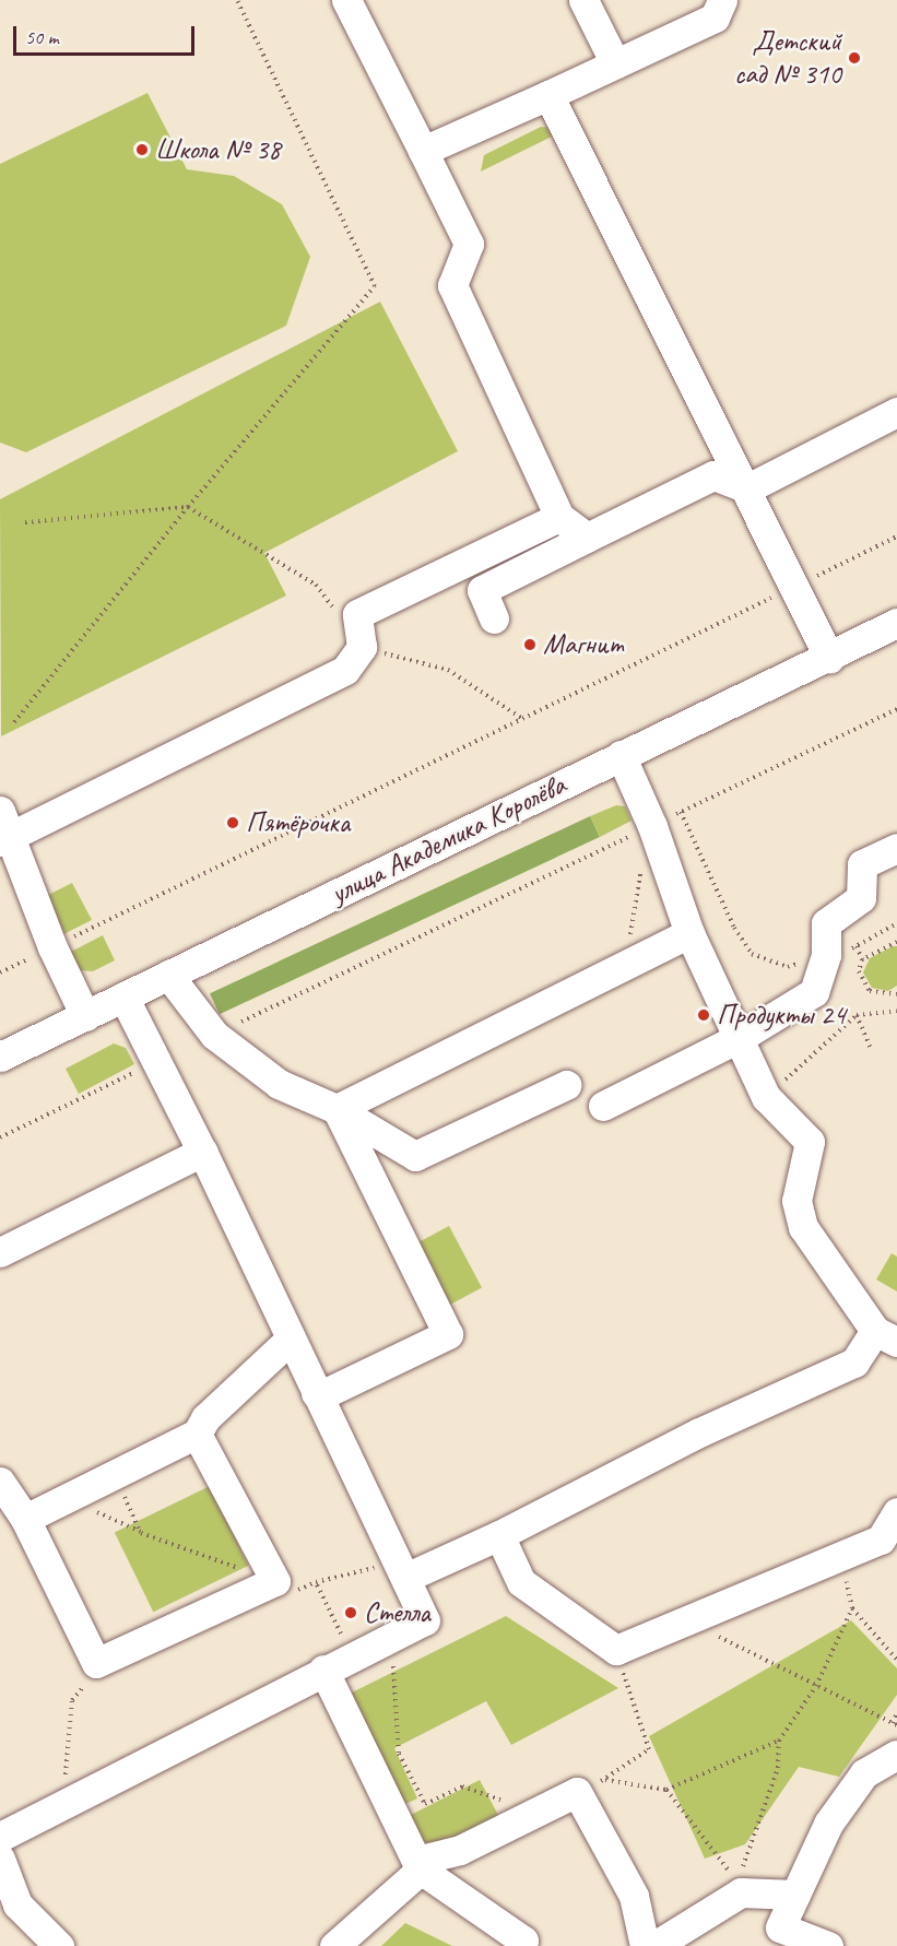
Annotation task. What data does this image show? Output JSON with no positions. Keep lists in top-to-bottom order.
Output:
{
  "streets": {
    "street": ["улица Академика Королёва"]
  },
  "places": [
    "Детский сад № 310",
    "Школа № 38",
    "Магнит",
    "Пятёрочка",
    "Продукты 24",
    "Стелла"
  ],
  "scale_bar": "50 m"
}
